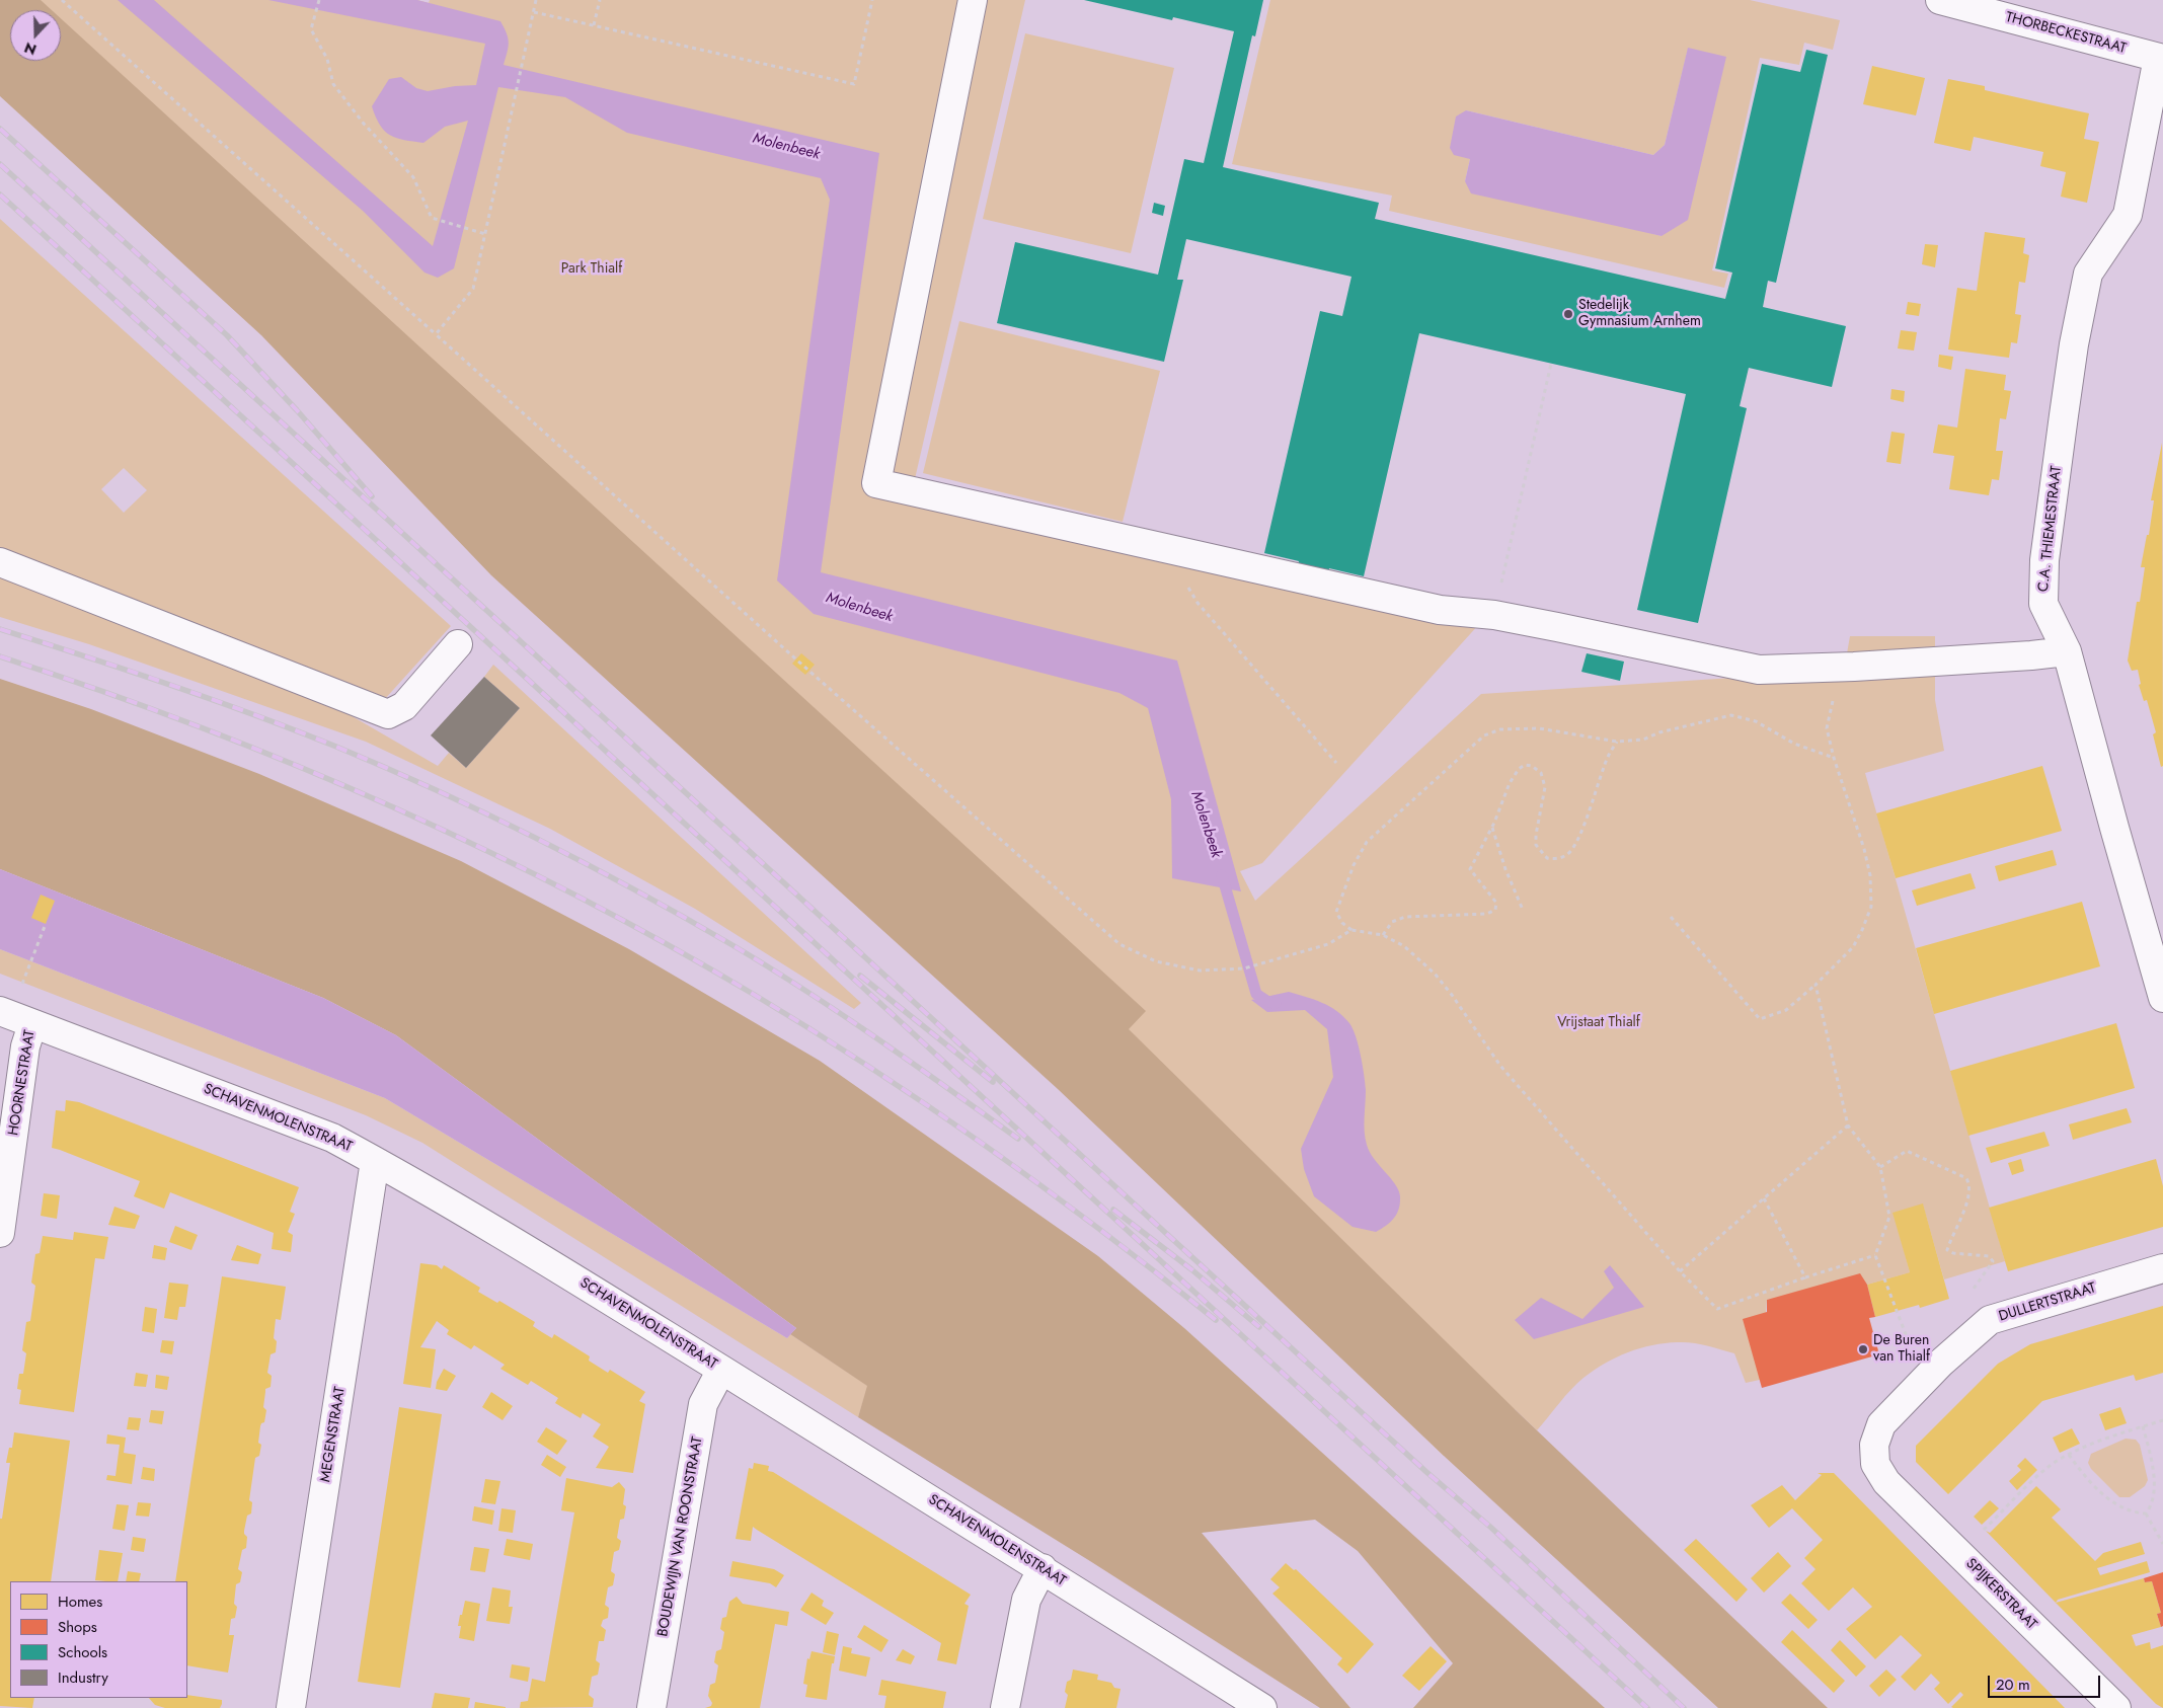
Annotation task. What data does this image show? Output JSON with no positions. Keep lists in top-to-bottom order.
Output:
{
  "streets": {
    "street": [
      "THORBECKESTRAAT",
      "C.A. THIEMESTRAAT",
      "HOORNESTRAAT",
      "SCHAVENMOLENSTRAAT",
      "DULLERTSTRAAT",
      "MEGENSTRAAT",
      "BOUDEWIJN VAN ROONSTRAAT",
      "SPIJKERSTRAAT"
    ]
  },
  "crossings": [
    ["THORBECKESTRAAT", "C.A. THIEMESTRAAT"],
    ["HOORNESTRAAT", "SCHAVENMOLENSTRAAT"],
    ["SCHAVENMOLENSTRAAT", "MEGENSTRAAT"],
    ["SCHAVENMOLENSTRAAT", "BOUDEWIJN VAN ROONSTRAAT"],
    ["DULLERTSTRAAT", "SPIJKERSTRAAT"]
  ],
  "water": ["Molenbeek"],
  "parks": ["Park Thialf", "Vrijstaat Thialf"],
  "places": ["Stedelijk Gymnasium Arnhem", "De Buren van Thialf"],
  "legend": [
    "Homes",
    "Shops",
    "Schools",
    "Industry"
  ],
  "scale_bar": "20 m",
  "north": "bottom"
}
